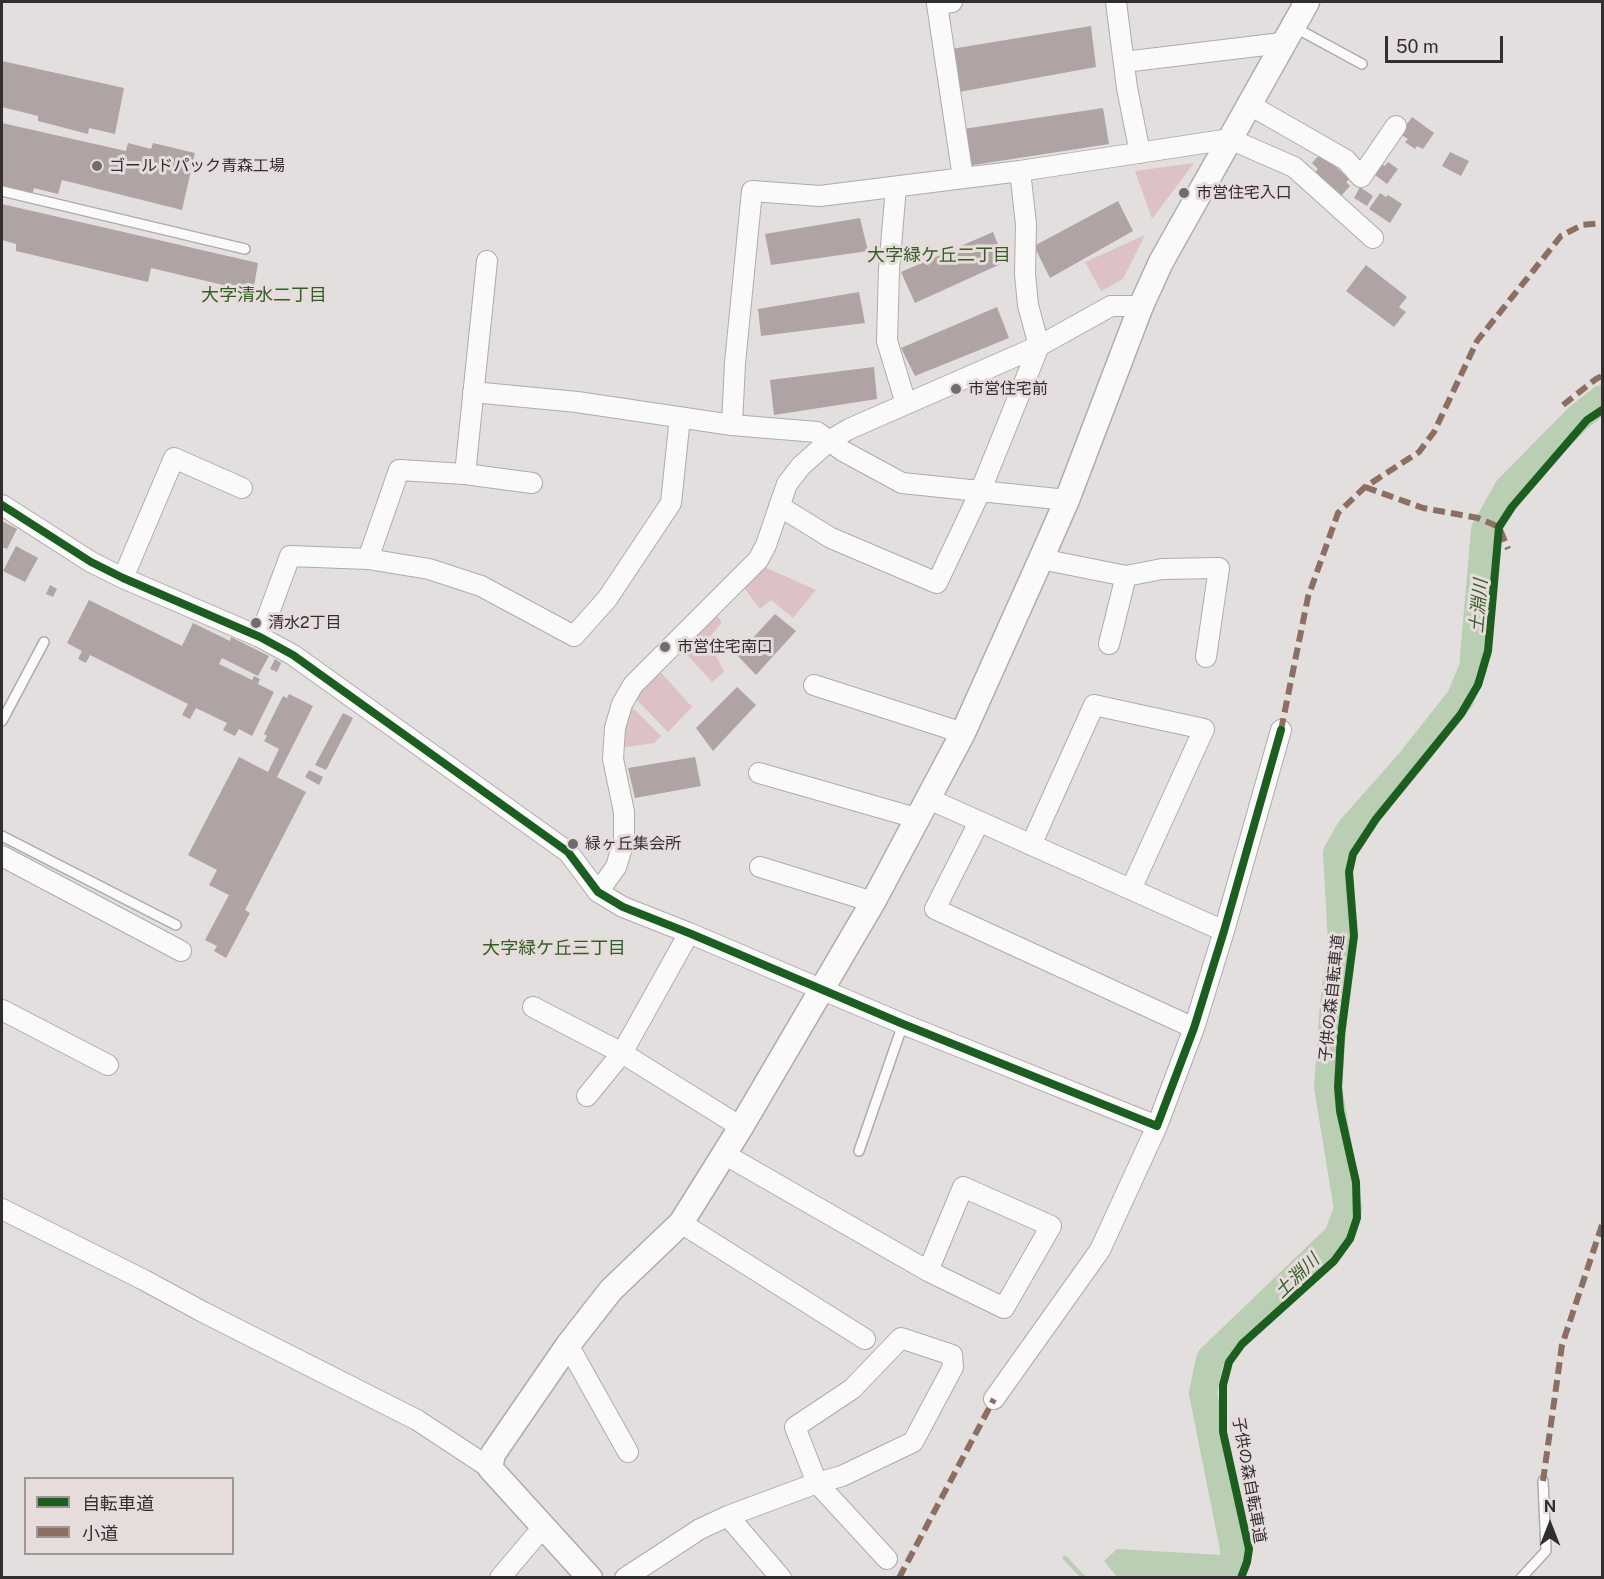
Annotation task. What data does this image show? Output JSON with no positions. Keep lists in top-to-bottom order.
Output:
{
  "streets": {
    "cycle path": ["子供の森自転車道"]
  },
  "districts": ["大字緑ケ丘二丁目", "大字清水二丁目", "大字緑ケ丘三丁目"],
  "water": ["土淵川"],
  "places": [
    "ゴールドパック青森工場",
    "市営住宅入口",
    "市営住宅前",
    "清水2丁目",
    "市営住宅南口",
    "緑ヶ丘集会所"
  ],
  "legend": ["自転車道", "小道"],
  "scale_bar": "50 m",
  "north": "top"
}
